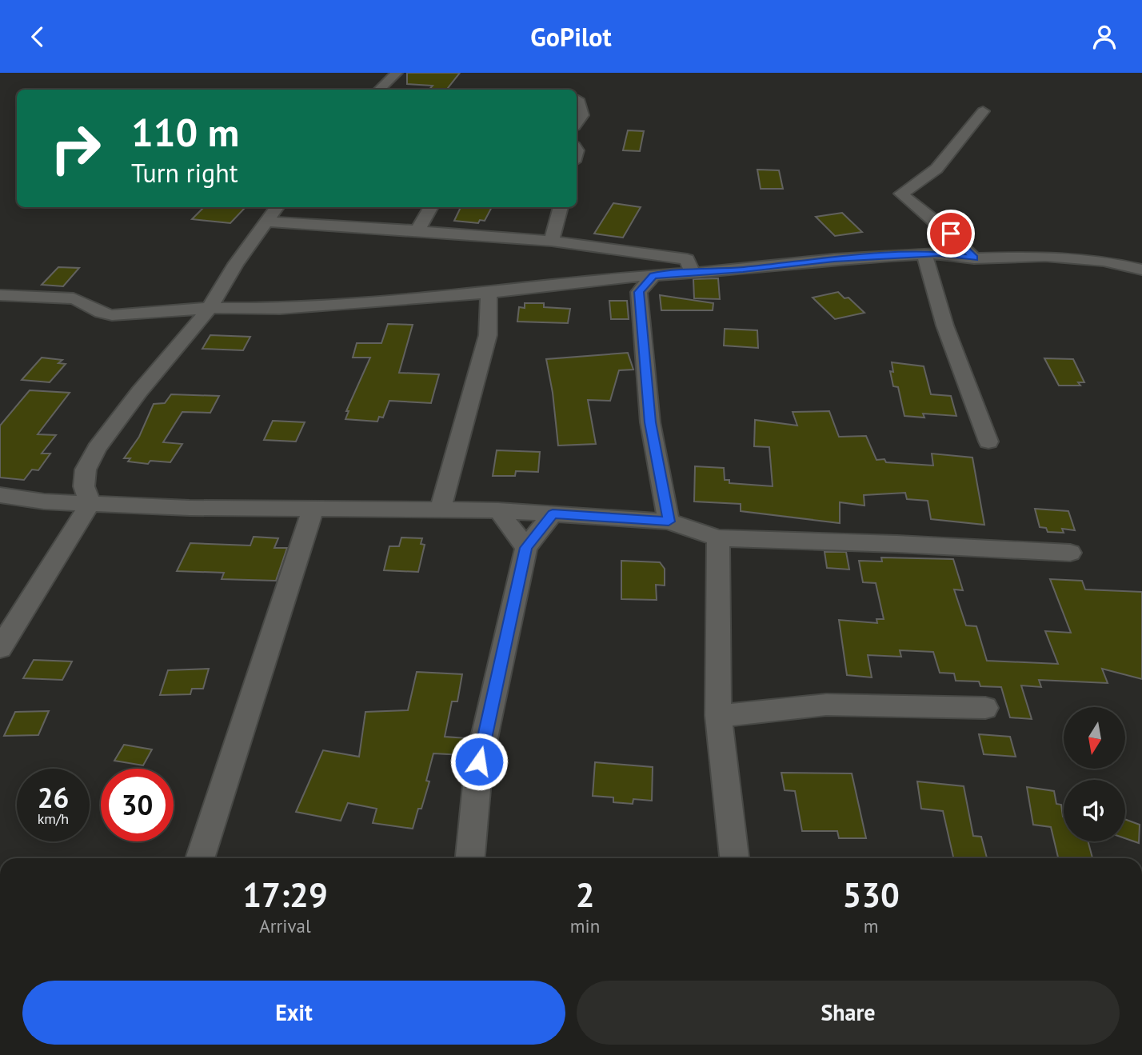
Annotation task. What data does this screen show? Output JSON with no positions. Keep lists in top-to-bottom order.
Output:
{
  "north": "bottom",
  "page": {
    "header": "GoPilot",
    "turn": ["110 m", "Turn right"],
    "speed": "26 km/h",
    "limit": "30",
    "eta": [
      "17:29",
      "Arrival",
      "2",
      "min",
      "530",
      "m"
    ],
    "buttons": ["Exit", "Share"]
  }
}
